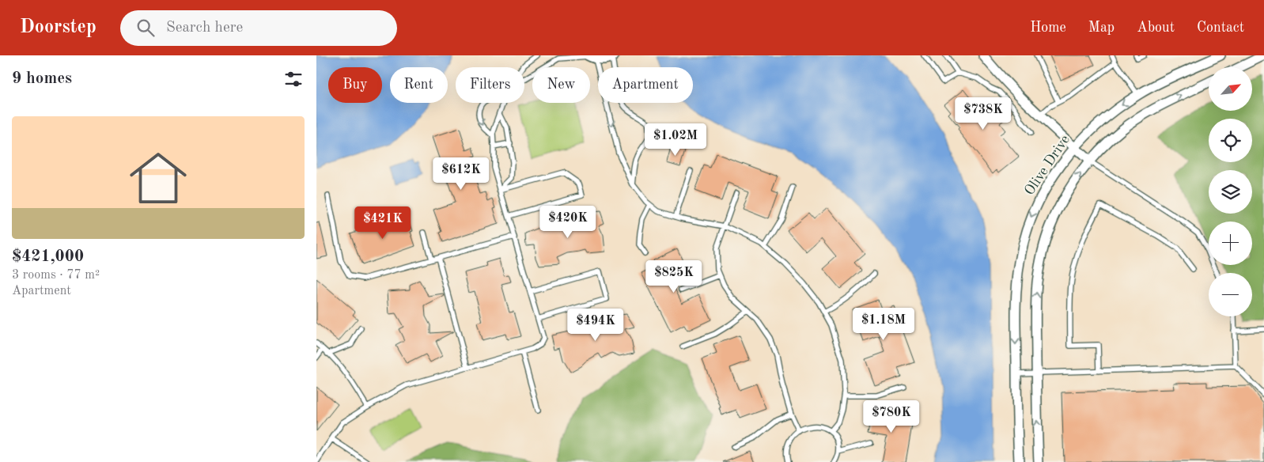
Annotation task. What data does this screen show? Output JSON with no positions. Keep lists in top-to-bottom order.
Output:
{
  "streets": {
    "street": ["Olive Drive"]
  },
  "north": "top right",
  "page": {
    "header": "Doorstep",
    "search": "Search here",
    "nav": [
      "Home",
      "Map",
      "About",
      "Contact"
    ],
    "heading": "9 homes",
    "map_buttons": ["+", "−"],
    "chip": [
      "Buy",
      "Rent",
      "Filters",
      "New",
      "Apartment"
    ],
    "price": [
      "$738K",
      "$1.02M",
      "$612K",
      "$420K",
      "$421K",
      "$825K",
      "$1.18M",
      "$494K",
      "$780K"
    ],
    "list": [
      {
        "name": "$421,000",
        "note": "3 rooms · 77 m² · Apartment"
      }
    ]
  }
}
